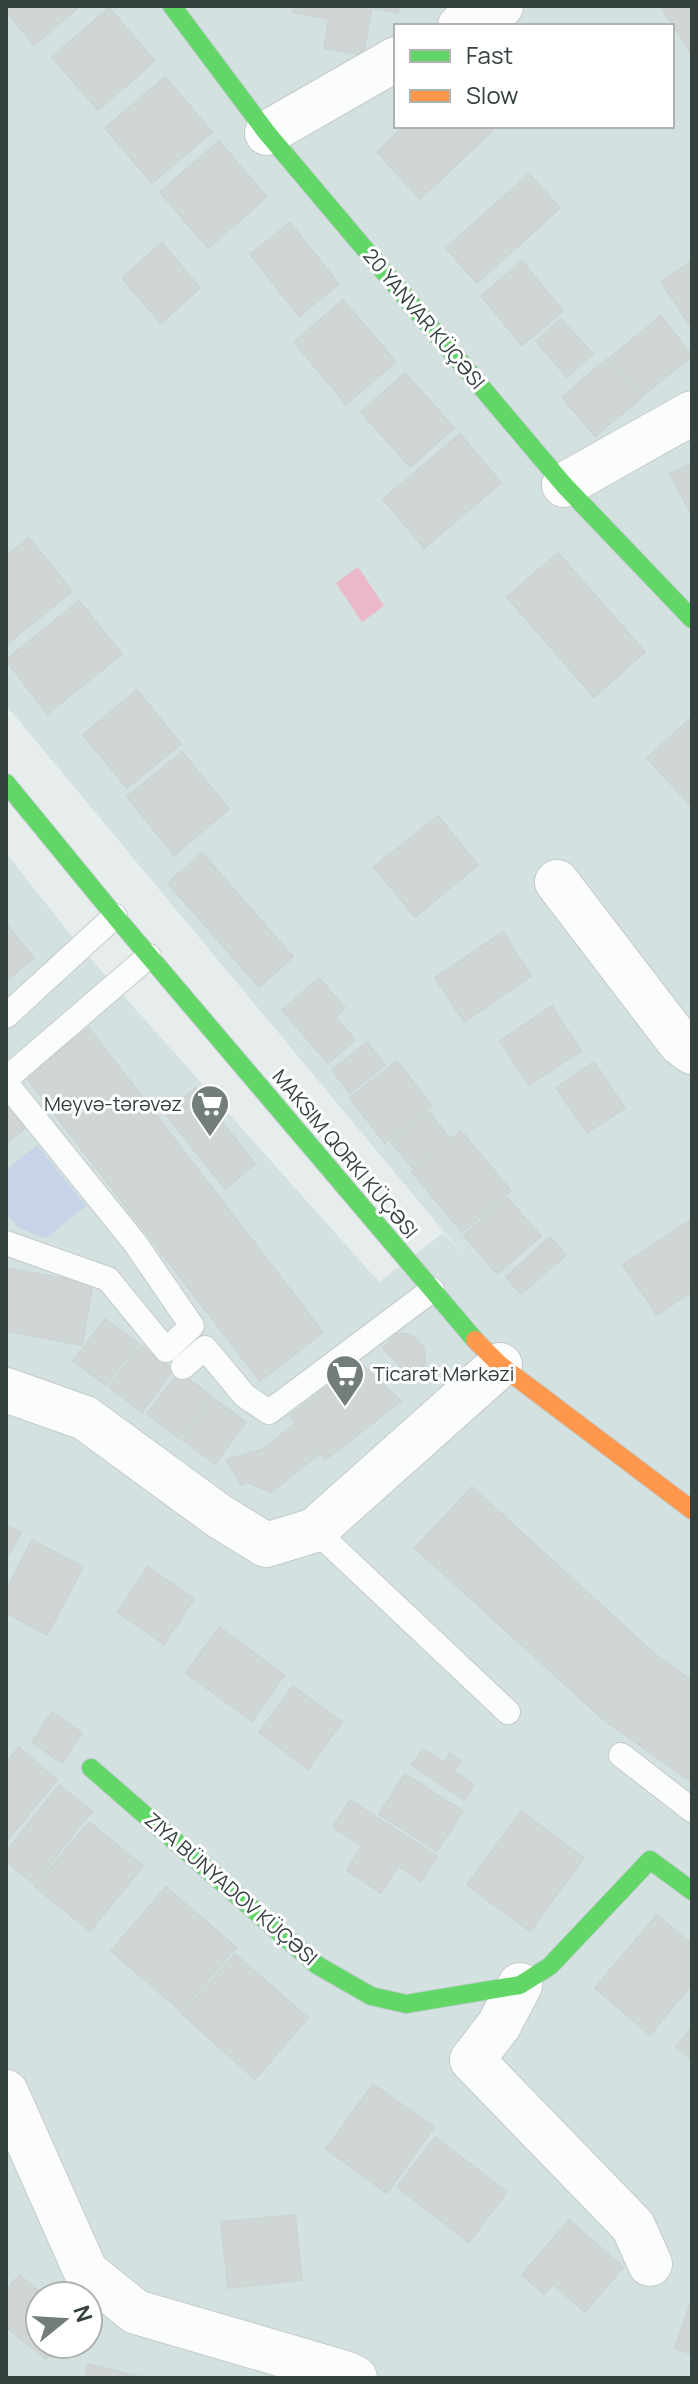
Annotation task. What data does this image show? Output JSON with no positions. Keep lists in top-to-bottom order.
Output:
{
  "streets": {
    "street": ["20 YANVAR KÜÇƏSI", "MAKSIM QORKI KÜÇƏSI", "ZIYA BÜNYADOV KÜÇƏSI"]
  },
  "places": {
    "supermarket": ["Meyvə-tərəvəz", "Ticarət Mərkəzi"]
  },
  "legend": ["Fast", "Slow"],
  "north": "right"
}
